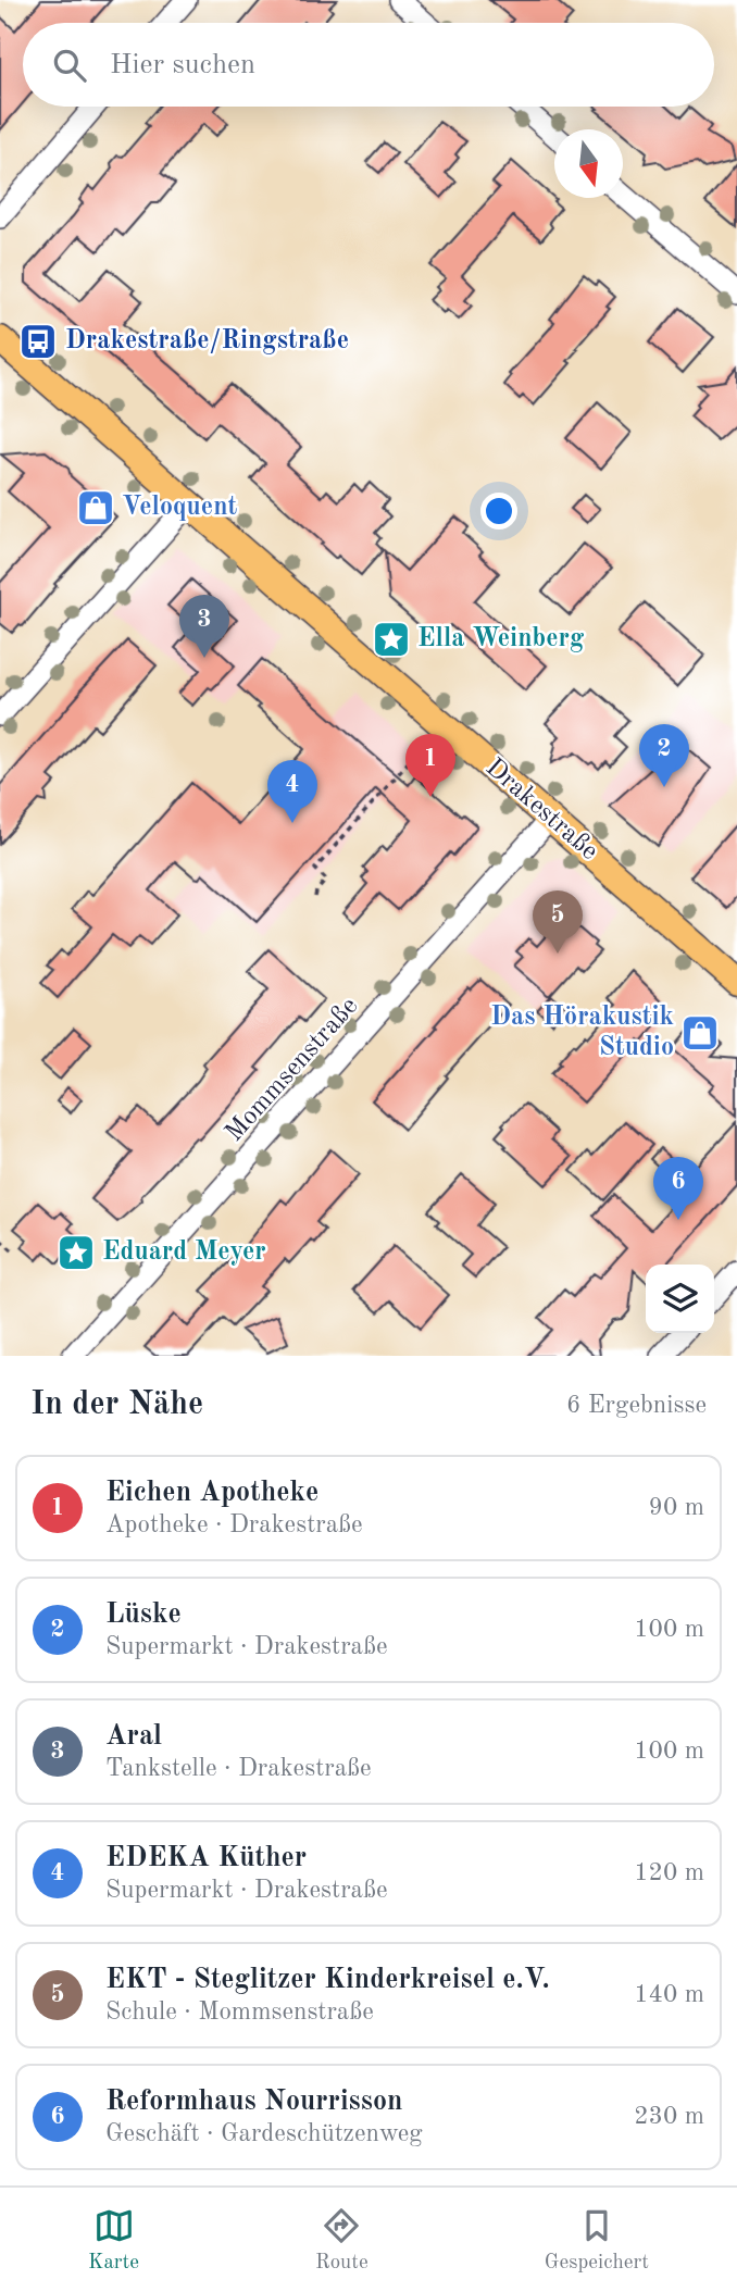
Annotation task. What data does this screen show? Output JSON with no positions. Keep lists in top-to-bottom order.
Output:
{
  "streets": {
    "main road": ["Drakestraße"],
    "street": ["Mommsenstraße"]
  },
  "crossings": [
    ["Drakestraße", "Mommsenstraße"]
  ],
  "places": {
    "bus stop": ["Drakestraße/Ringstraße"],
    "shop": ["Veloquent", "Das Hörakustik Studio"],
    "place": ["Ella Weinberg", "Eduard Meyer"]
  },
  "north": "bottom",
  "page": {
    "search": "Hier suchen",
    "pins": [
      "3",
      "2",
      "1",
      "4",
      "5",
      "6"
    ],
    "heading": ["In der Nähe", "6 Ergebnisse"],
    "list": [
      {
        "mark": "1",
        "name": "Eichen Apotheke",
        "note": "Apotheke · Drakestraße",
        "value": "90 m"
      },
      {
        "mark": "2",
        "name": "Lüske",
        "note": "Supermarkt · Drakestraße",
        "value": "100 m"
      },
      {
        "mark": "3",
        "name": "Aral",
        "note": "Tankstelle · Drakestraße",
        "value": "100 m"
      },
      {
        "mark": "4",
        "name": "EDEKA Küther",
        "note": "Supermarkt · Drakestraße",
        "value": "120 m"
      },
      {
        "mark": "5",
        "name": "EKT - Steglitzer Kinderkreisel e.V.",
        "note": "Schule · Mommsenstraße",
        "value": "140 m"
      },
      {
        "mark": "6",
        "name": "Reformhaus Nourrisson",
        "note": "Geschäft · Gardeschützenweg",
        "value": "230 m"
      }
    ],
    "nav": ["Karte", "Route", "Gespeichert"]
  }
}
